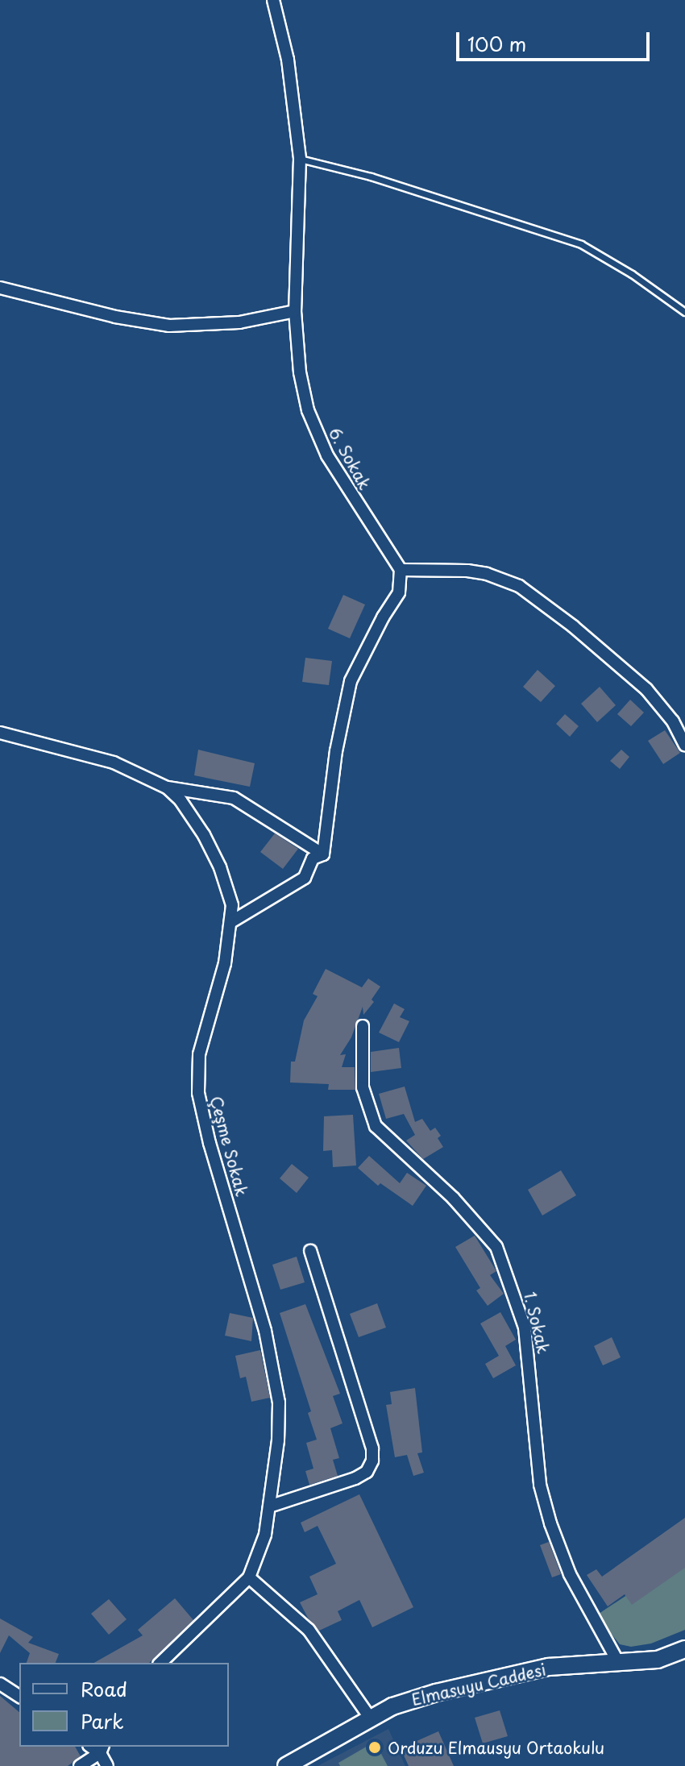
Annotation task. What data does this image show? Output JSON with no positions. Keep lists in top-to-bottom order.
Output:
{
  "streets": {
    "street": [
      "6. Sokak",
      "Çeşme Sokak",
      "1. Sokak",
      "Elmasuyu Caddesi"
    ]
  },
  "crossings": [
    ["1. Sokak", "Elmasuyu Caddesi"]
  ],
  "places": ["Orduzu Elmausyu Ortaokulu"],
  "legend": ["Road", "Park"],
  "scale_bar": "100 m"
}
